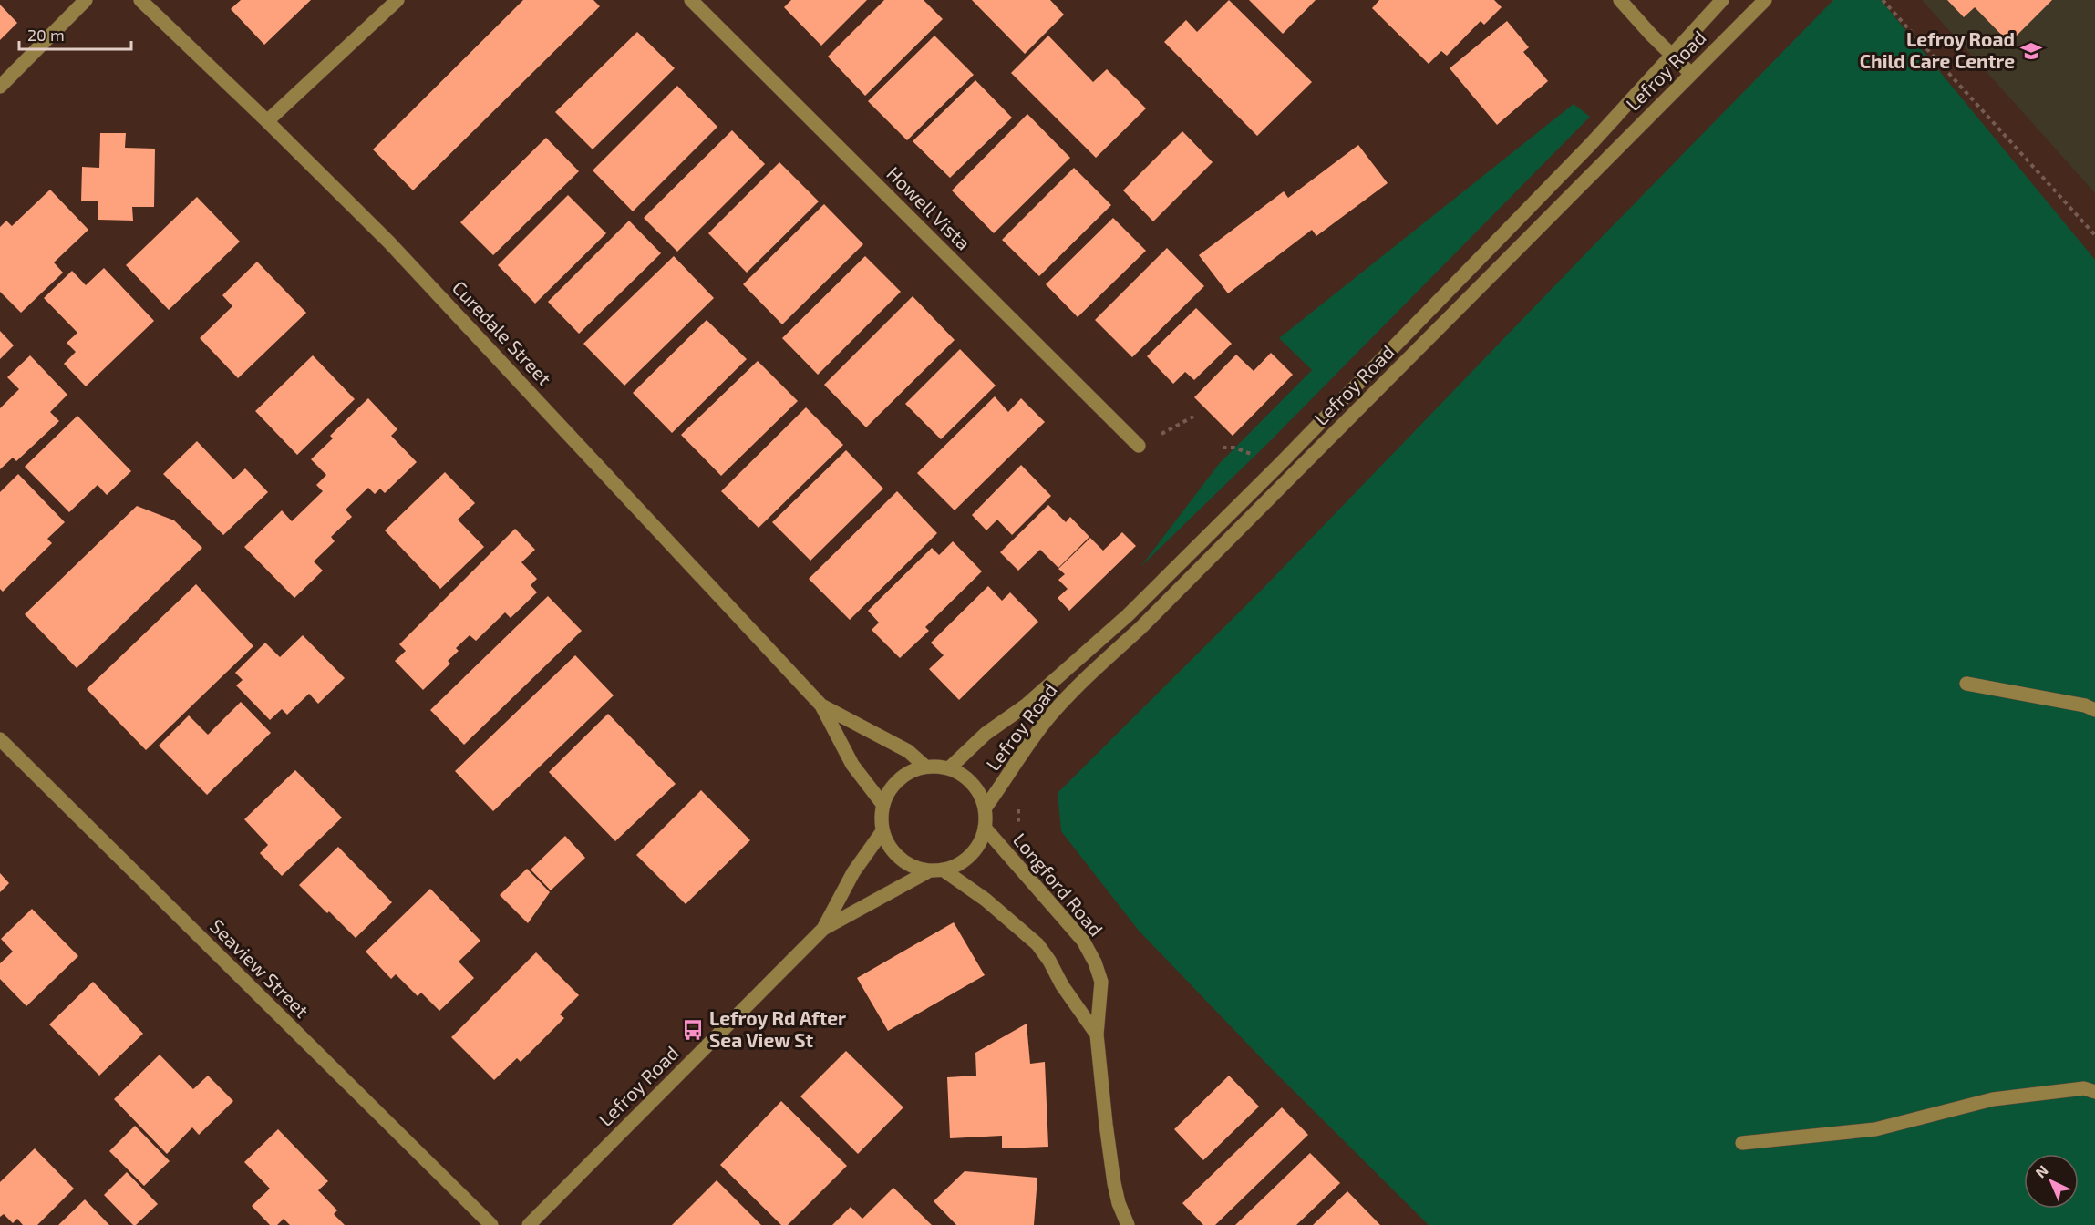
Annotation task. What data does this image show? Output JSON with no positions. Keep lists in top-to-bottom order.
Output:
{
  "streets": {
    "street": [
      "Lefroy Road",
      "Howell Vista",
      "Curedale Street",
      "Longford Road",
      "Seaview Street"
    ]
  },
  "crossings": [
    ["Lefroy Road", "Curedale Street"],
    ["Lefroy Road", "Longford Road"],
    ["Curedale Street", "Longford Road"]
  ],
  "places": {
    "school or university": ["Lefroy Road Child Care Centre"],
    "bus stop": ["Lefroy Rd After Sea View St"]
  },
  "scale_bar": "20 m",
  "north": "top left"
}
